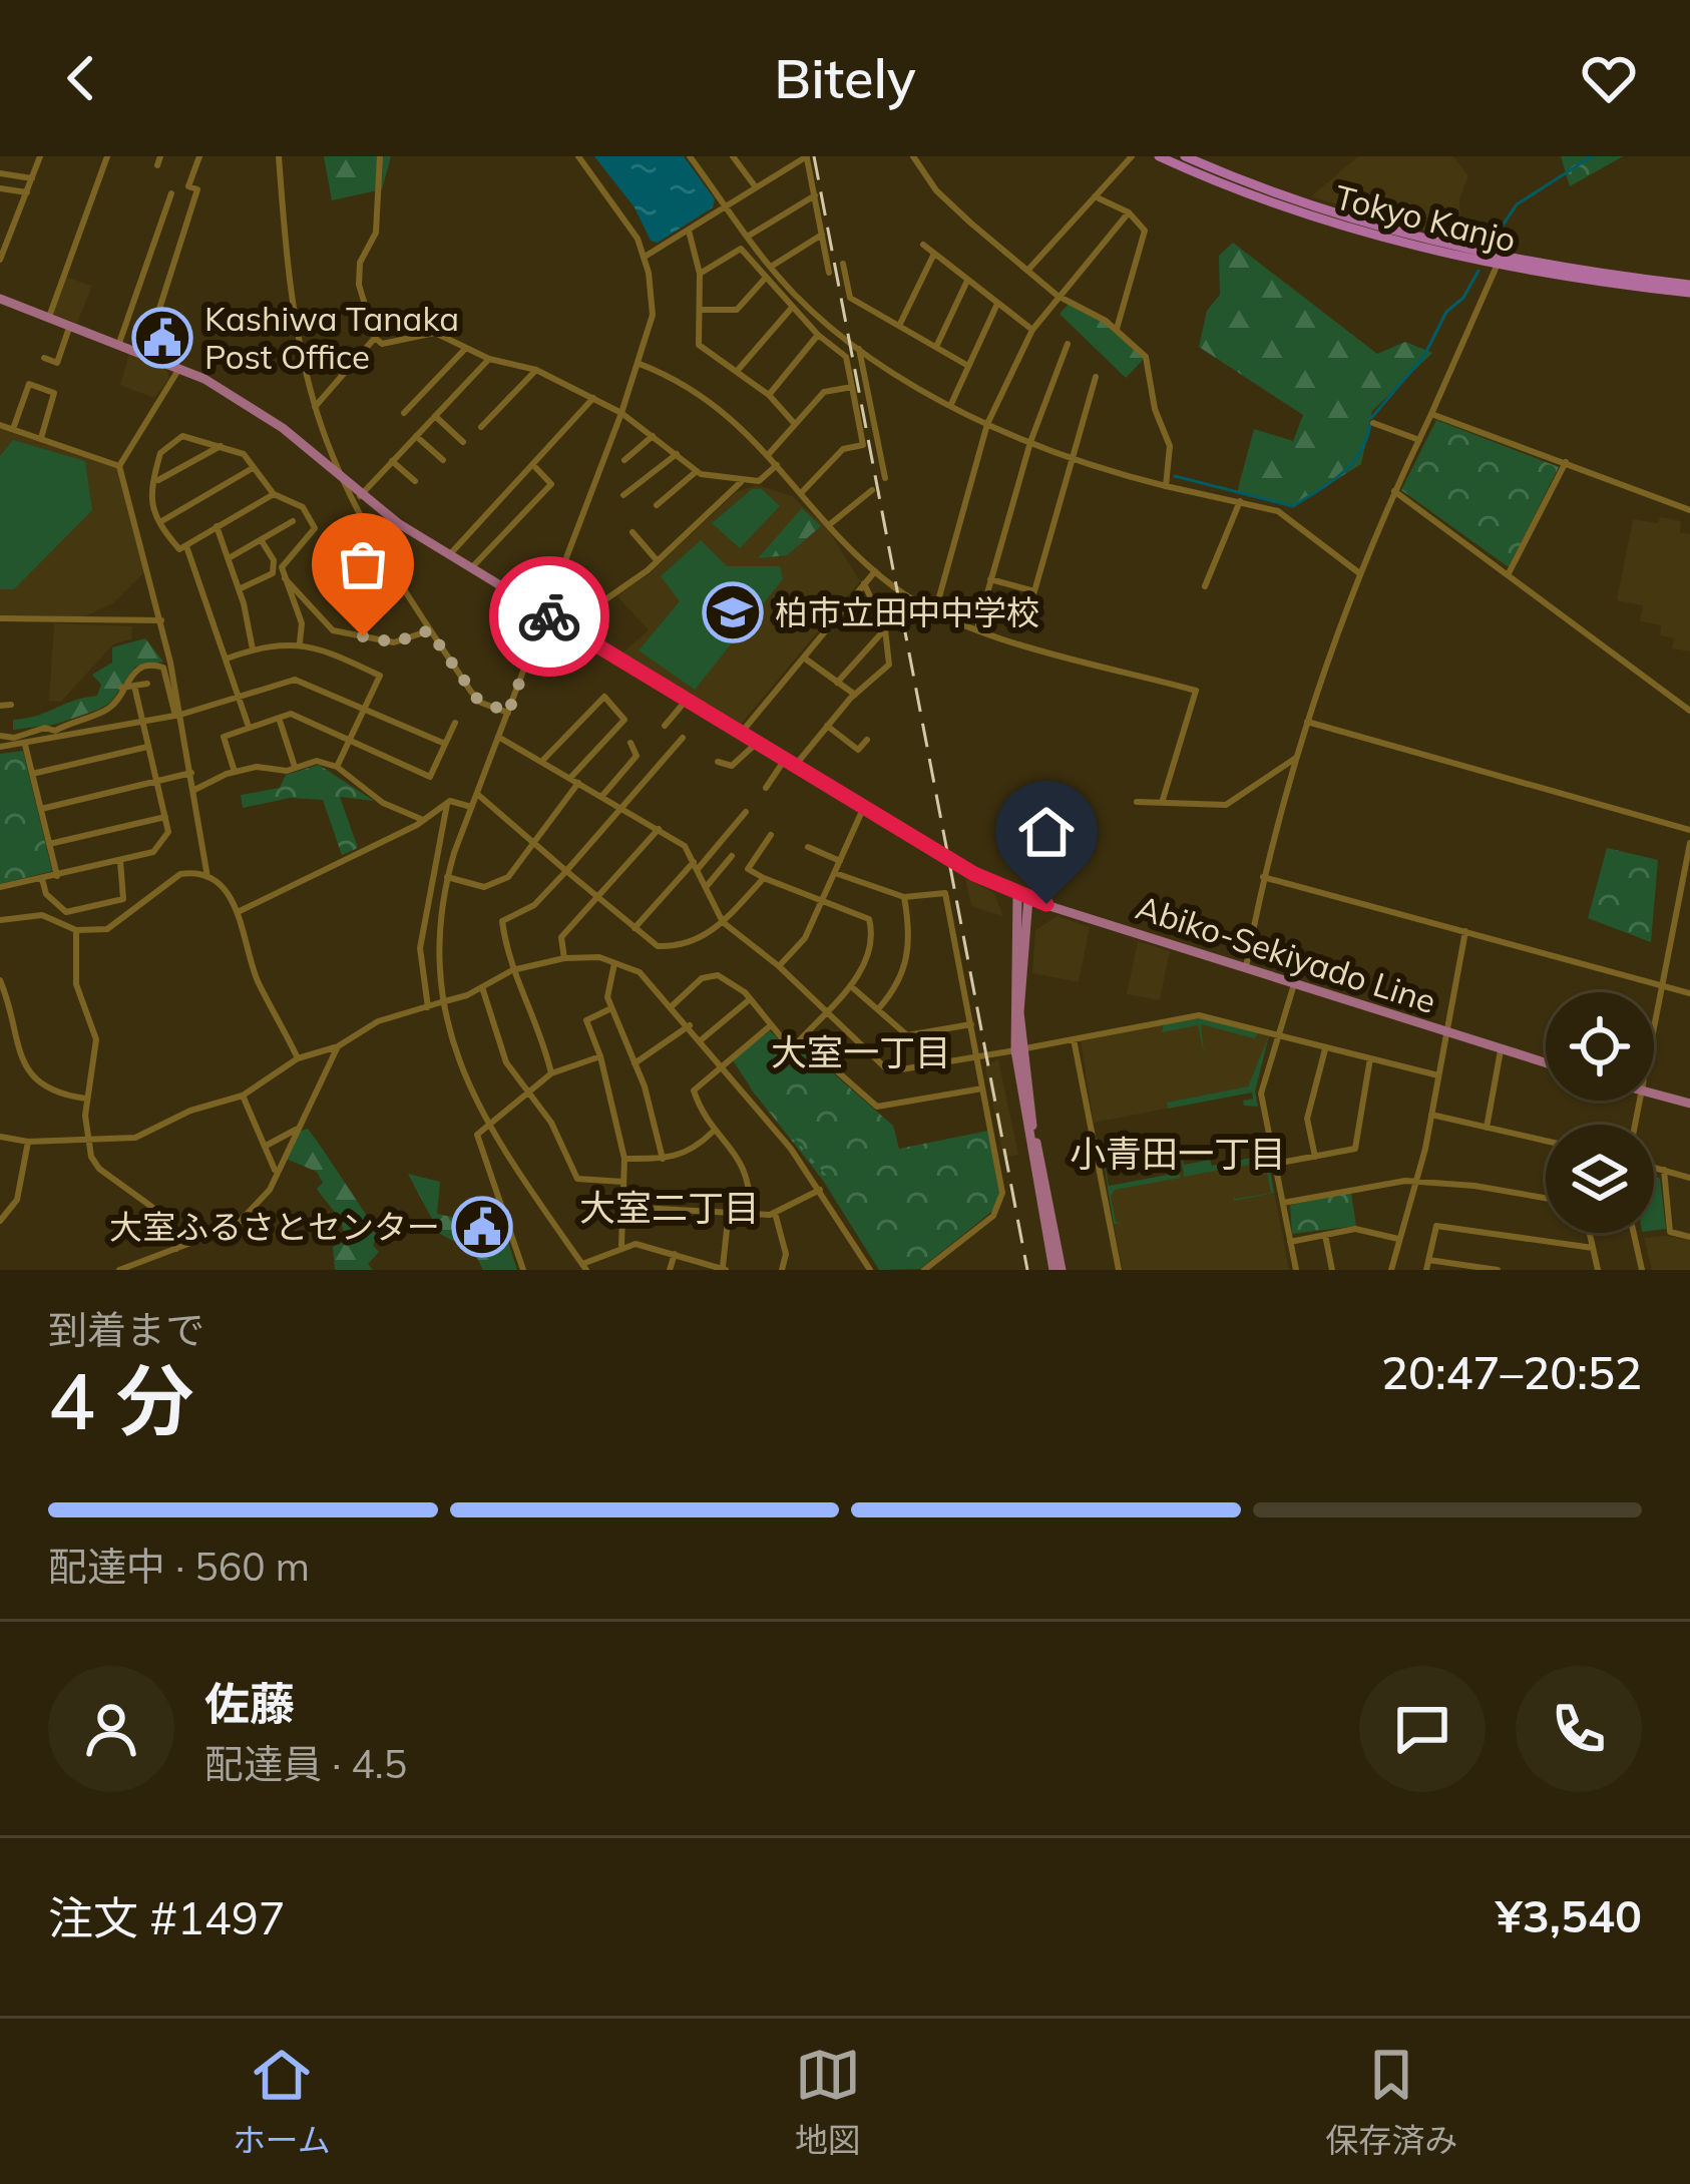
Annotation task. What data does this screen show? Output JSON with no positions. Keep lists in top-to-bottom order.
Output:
{
  "streets": {
    "highway": ["Tokyo Kanjo"],
    "main road": ["Abiko-Sekiyado Line"]
  },
  "districts": ["大室一丁目", "小青田一丁目", "大室二丁目"],
  "places": {
    "public building": ["Kashiwa Tanaka Post Office", "大室ふるさとセンター"],
    "school or university": ["柏市立田中中学校"]
  },
  "page": {
    "header": "Bitely",
    "heading": ["4 分", "到着まで", "20:47–20:52"],
    "panel": [
      "佐藤",
      "配達員 · 4.5",
      "注文 #1497",
      "¥3,540"
    ],
    "bar": "配達中 · 560 m",
    "tabs": ["ホーム", "地図", "保存済み"]
  }
}
